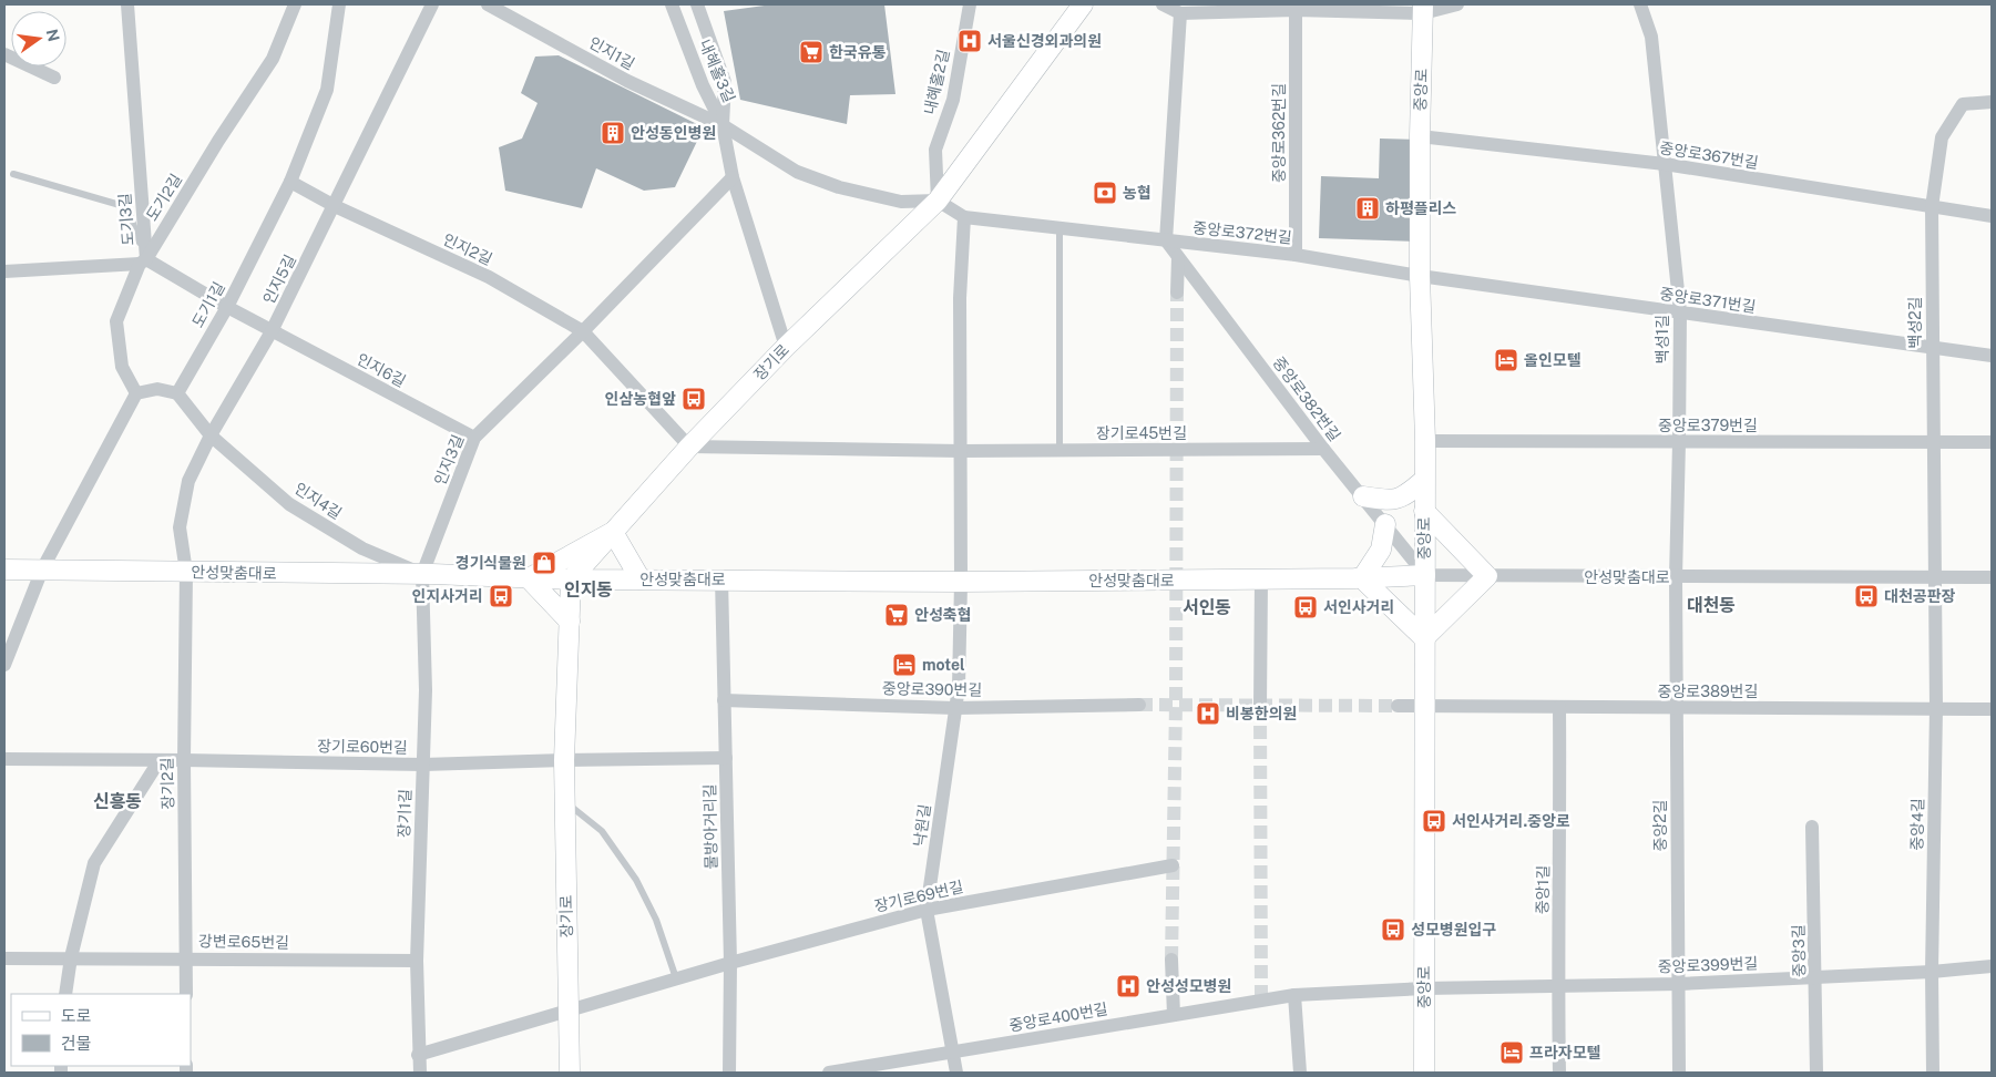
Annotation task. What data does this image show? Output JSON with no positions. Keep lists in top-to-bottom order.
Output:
{
  "streets": {
    "main road": ["중앙로", "장기로", "안성맞춤대로"],
    "street": [
      "인지1길",
      "내혜홀3길",
      "내혜홀2길",
      "중앙로362번길",
      "중앙로367번길",
      "도기2길",
      "도기3길",
      "중앙로372번길",
      "인지2길",
      "인지5길",
      "중앙로371번길",
      "도기1길",
      "백성2길",
      "백성1길",
      "인지6길",
      "중앙로382번길",
      "중앙로379번길",
      "장기로45번길",
      "인지3길",
      "인지4길",
      "중앙로390번길",
      "중앙로389번길",
      "장기로60번길",
      "장기2길",
      "장기1길",
      "중앙4길",
      "낙원길",
      "중앙2길",
      "물방아거리길",
      "중앙1길",
      "장기로69번길",
      "강변로65번길",
      "중앙3길",
      "중앙로399번길",
      "중앙로400번길"
    ]
  },
  "crossings": [
    ["인지1길", "내혜홀3길"],
    ["인지1길", "내혜홀2길"],
    ["인지1길", "중앙로372번길"],
    ["인지1길", "장기로"],
    ["내혜홀2길", "중앙로372번길"],
    ["내혜홀2길", "장기로"],
    ["중앙로", "중앙로367번길"],
    ["중앙로", "중앙로372번길"],
    ["중앙로", "중앙로371번길"],
    ["중앙로", "중앙로382번길"],
    ["중앙로", "중앙로379번길"],
    ["중앙로", "안성맞춤대로"],
    ["중앙로", "중앙로389번길"],
    ["중앙로", "중앙로399번길"],
    ["중앙로", "중앙로400번길"],
    ["중앙로362번길", "중앙로372번길"],
    ["중앙로367번길", "백성2길"],
    ["중앙로367번길", "백성1길"],
    ["도기2길", "도기3길"],
    ["도기2길", "인지6길"],
    ["도기3길", "인지6길"],
    ["중앙로372번길", "중앙로371번길"],
    ["중앙로372번길", "장기로"],
    ["중앙로372번길", "중앙로382번길"],
    ["인지2길", "인지5길"],
    ["인지2길", "도기1길"],
    ["인지2길", "장기로"],
    ["인지2길", "장기로45번길"],
    ["인지2길", "인지3길"],
    ["인지5길", "인지6길"],
    ["인지5길", "인지4길"],
    ["인지5길", "안성맞춤대로"],
    ["인지5길", "장기2길"],
    ["중앙로371번길", "백성2길"],
    ["중앙로371번길", "백성1길"],
    ["도기1길", "인지6길"],
    ["도기1길", "인지4길"],
    ["백성2길", "중앙로379번길"],
    ["백성2길", "안성맞춤대로"],
    ["백성2길", "중앙4길"],
    ["백성1길", "중앙로379번길"],
    ["백성1길", "안성맞춤대로"],
    ["백성1길", "중앙2길"],
    ["장기로", "장기로45번길"],
    ["장기로", "안성맞춤대로"],
    ["장기로", "장기로60번길"],
    ["장기로", "장기로69번길"],
    ["인지6길", "인지3길"],
    ["중앙로382번길", "장기로45번길"],
    ["중앙로382번길", "안성맞춤대로"],
    ["인지3길", "인지4길"],
    ["인지3길", "안성맞춤대로"],
    ["인지3길", "장기1길"],
    ["인지4길", "안성맞춤대로"],
    ["인지4길", "장기1길"],
    ["안성맞춤대로", "장기2길"],
    ["안성맞춤대로", "장기1길"],
    ["안성맞춤대로", "중앙4길"],
    ["안성맞춤대로", "낙원길"],
    ["안성맞춤대로", "중앙2길"],
    ["안성맞춤대로", "물방아거리길"],
    ["중앙로390번길", "낙원길"],
    ["중앙로390번길", "물방아거리길"],
    ["중앙로389번길", "중앙4길"],
    ["중앙로389번길", "중앙2길"],
    ["중앙로389번길", "중앙1길"],
    ["장기로60번길", "장기2길"],
    ["장기로60번길", "장기1길"],
    ["장기2길", "강변로65번길"],
    ["장기1길", "강변로65번길"],
    ["중앙4길", "중앙로399번길"],
    ["낙원길", "장기로69번길"],
    ["낙원길", "중앙로400번길"],
    ["중앙2길", "중앙로399번길"],
    ["물방아거리길", "장기로69번길"],
    ["중앙1길", "중앙로399번길"],
    ["중앙3길", "중앙로399번길"],
    ["중앙로399번길", "중앙로400번길"]
  ],
  "districts": [
    "인지동",
    "대천동",
    "서인동",
    "신흥동"
  ],
  "places": {
    "hospital": ["서울신경외과의원", "비봉한의원", "안성성모병원"],
    "supermarket": ["한국유통", "안성축협"],
    "building": ["안성동인병원", "하평플리스"],
    "bank": ["농협"],
    "hotel": ["올인모텔", "motel", "프라자모텔"],
    "bus stop": [
      "인삼농협앞",
      "인지사거리",
      "대천공판장",
      "서인사거리",
      "서인사거리.중앙로",
      "성모병원입구"
    ],
    "shop": ["경기식물원"]
  },
  "legend": ["도로", "건물"],
  "north": "right"
}
